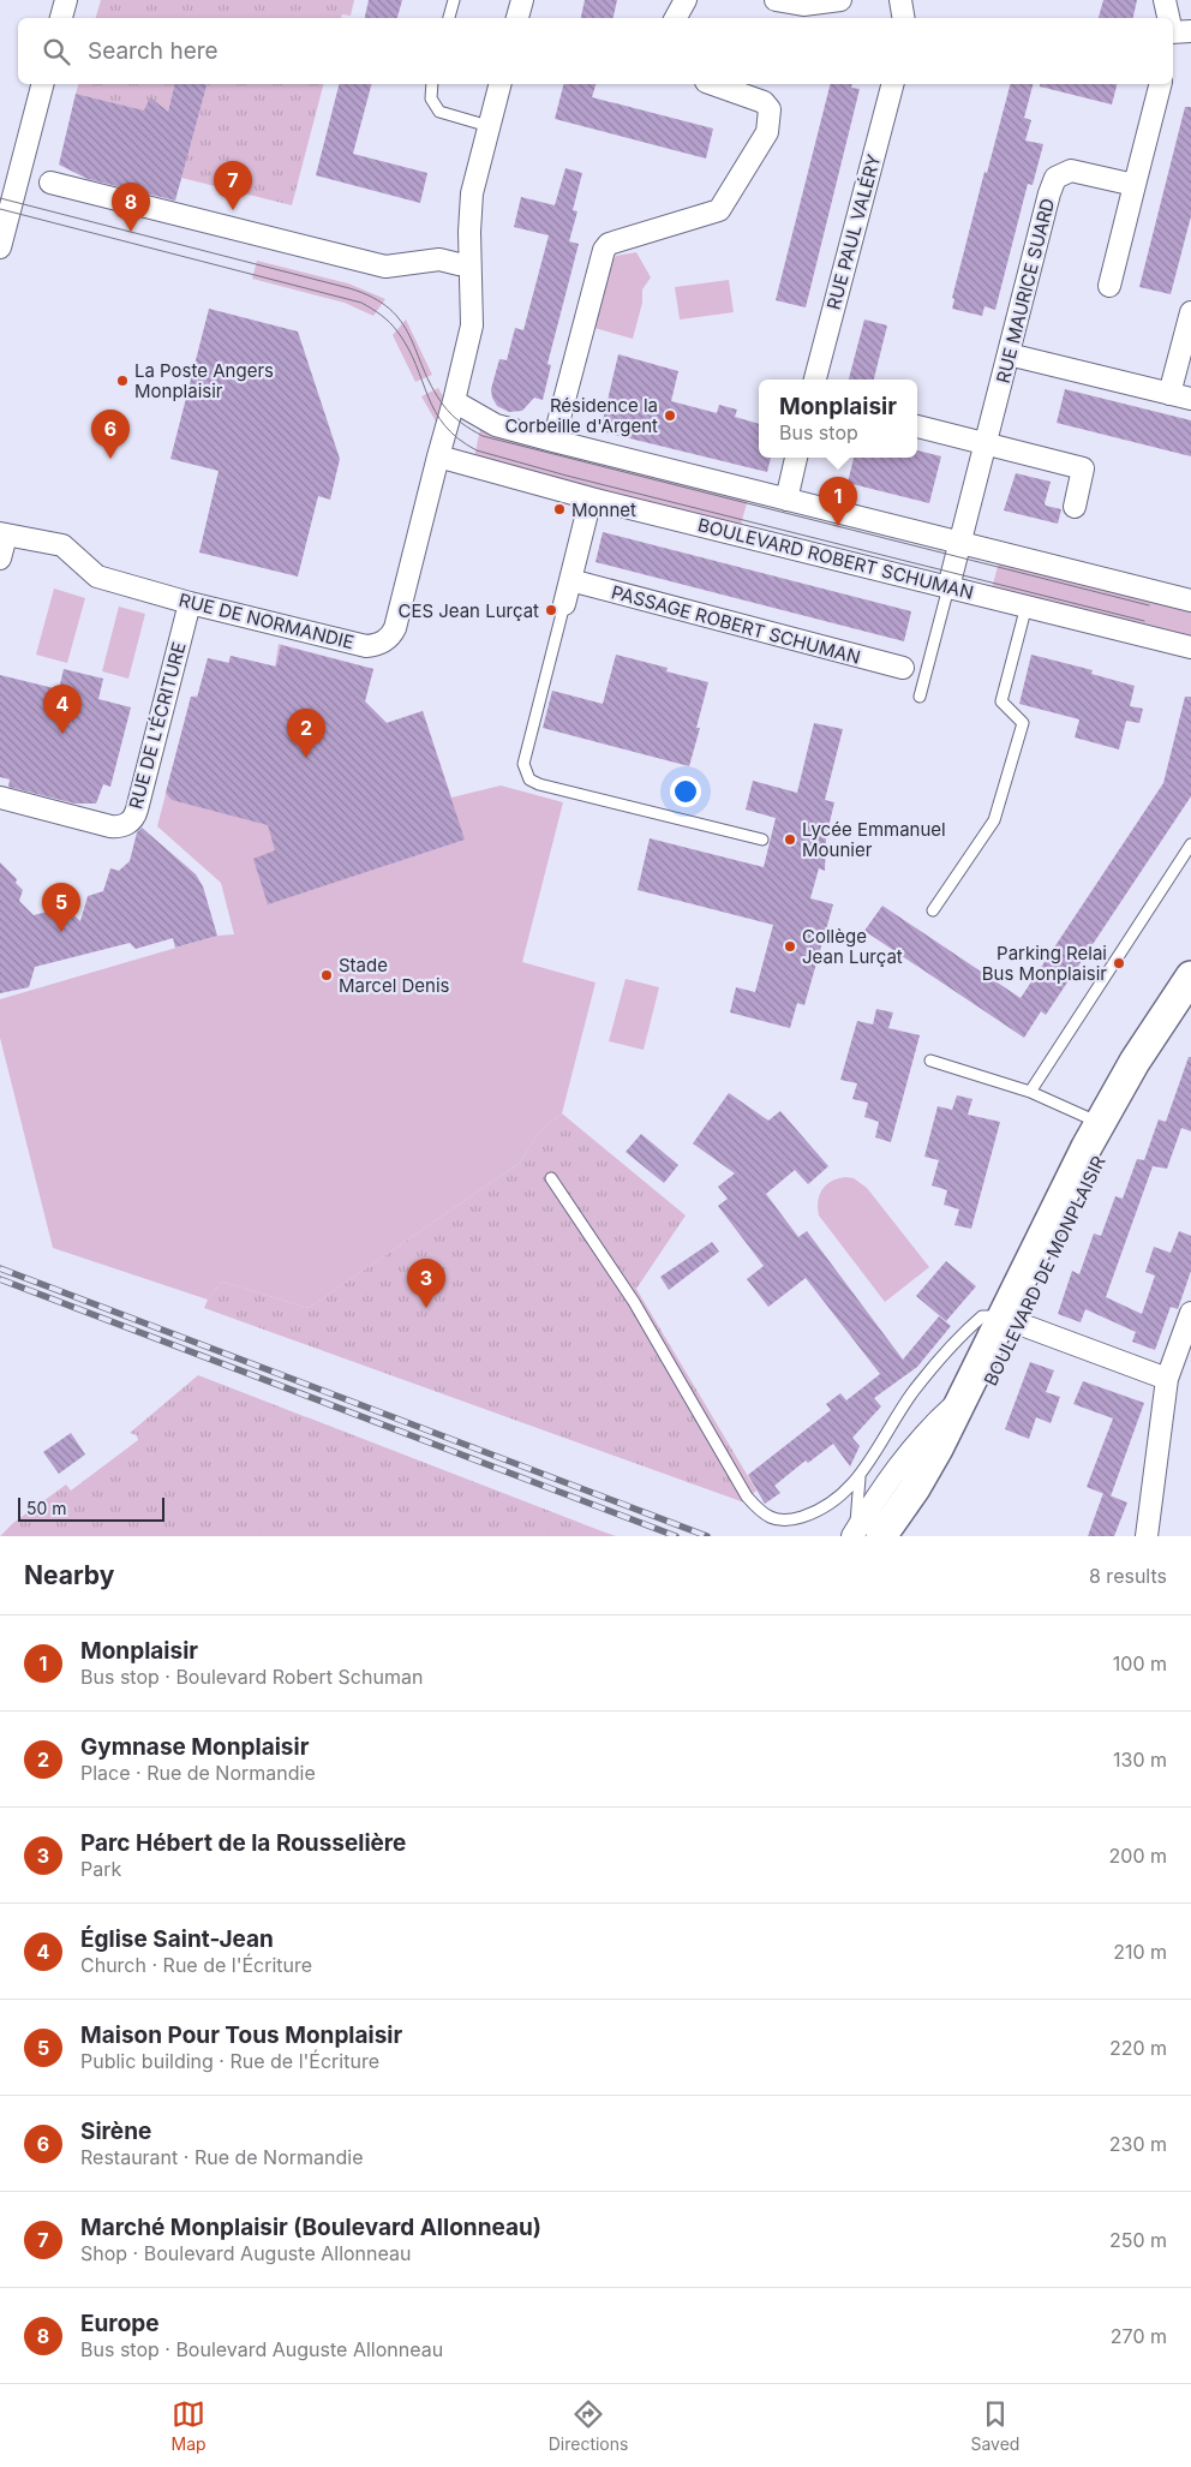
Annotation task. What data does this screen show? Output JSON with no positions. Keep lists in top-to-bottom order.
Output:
{
  "streets": {
    "main road": ["BOULEVARD DE MONPLAISIR"],
    "street": [
      "RUE PAUL VALÉRY",
      "RUE MAURICE SUARD",
      "BOULEVARD ROBERT SCHUMAN",
      "RUE DE NORMANDIE",
      "PASSAGE ROBERT SCHUMAN",
      "RUE DE L'ÉCRITURE"
    ]
  },
  "crossings": [
    ["RUE MAURICE SUARD", "BOULEVARD ROBERT SCHUMAN"],
    ["BOULEVARD ROBERT SCHUMAN", "RUE DE NORMANDIE"],
    ["RUE DE NORMANDIE", "RUE DE L'ÉCRITURE"]
  ],
  "places": [
    "La Poste Angers Monplaisir",
    "Résidence la Corbeille d'Argent",
    "Monnet",
    "CES Jean Lurçat",
    "Lycée Emmanuel Mounier",
    "Collège Jean Lurçat",
    "Parking Relai Bus Monplaisir",
    "Stade Marcel Denis"
  ],
  "scale_bar": "50 m",
  "page": {
    "search": "Search here",
    "pins": [
      "7",
      "8",
      "6",
      "1",
      "4",
      "2",
      "5",
      "3"
    ],
    "popup": ["Monplaisir", "Bus stop"],
    "scale": "50 m",
    "heading": ["Nearby", "8 results"],
    "list": [
      {
        "mark": "1",
        "name": "Monplaisir",
        "note": "Bus stop · Boulevard Robert Schuman",
        "value": "100 m"
      },
      {
        "mark": "2",
        "name": "Gymnase Monplaisir",
        "note": "Place · Rue de Normandie",
        "value": "130 m"
      },
      {
        "mark": "3",
        "name": "Parc Hébert de la Rousselière",
        "note": "Park",
        "value": "200 m"
      },
      {
        "mark": "4",
        "name": "Église Saint-Jean",
        "note": "Church · Rue de l'Écriture",
        "value": "210 m"
      },
      {
        "mark": "5",
        "name": "Maison Pour Tous Monplaisir",
        "note": "Public building · Rue de l'Écriture",
        "value": "220 m"
      },
      {
        "mark": "6",
        "name": "Sirène",
        "note": "Restaurant · Rue de Normandie",
        "value": "230 m"
      },
      {
        "mark": "7",
        "name": "Marché Monplaisir (Boulevard Allonneau)",
        "note": "Shop · Boulevard Auguste Allonneau",
        "value": "250 m"
      },
      {
        "mark": "8",
        "name": "Europe",
        "note": "Bus stop · Boulevard Auguste Allonneau",
        "value": "270 m"
      }
    ],
    "nav": ["Map", "Directions", "Saved"]
  }
}
